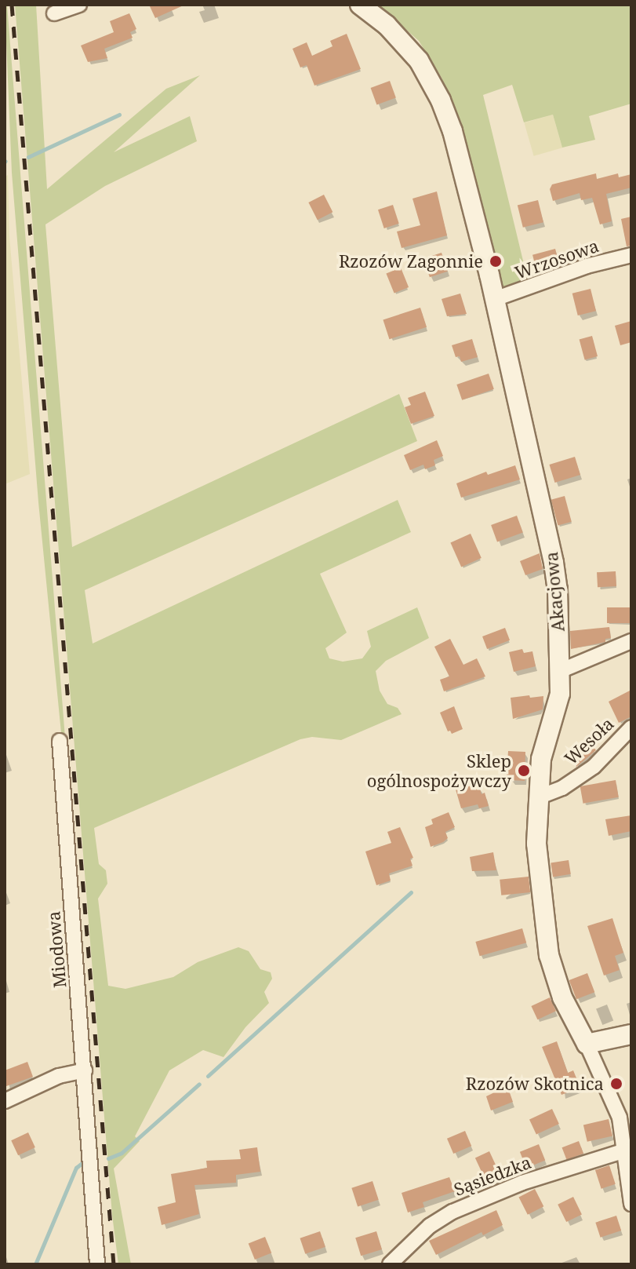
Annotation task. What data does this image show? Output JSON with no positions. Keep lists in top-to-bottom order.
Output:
{
  "streets": {
    "street": [
      "Wrzosowa",
      "Akacjowa",
      "Wesoła",
      "Miodowa",
      "Sąsiedzka"
    ]
  },
  "crossings": [
    ["Wrzosowa", "Akacjowa"],
    ["Akacjowa", "Wesoła"],
    ["Akacjowa", "Sąsiedzka"]
  ],
  "places": ["Rzozów Zagonnie", "Sklep ogólnospożywczy", "Rzozów Skotnica"]
}
